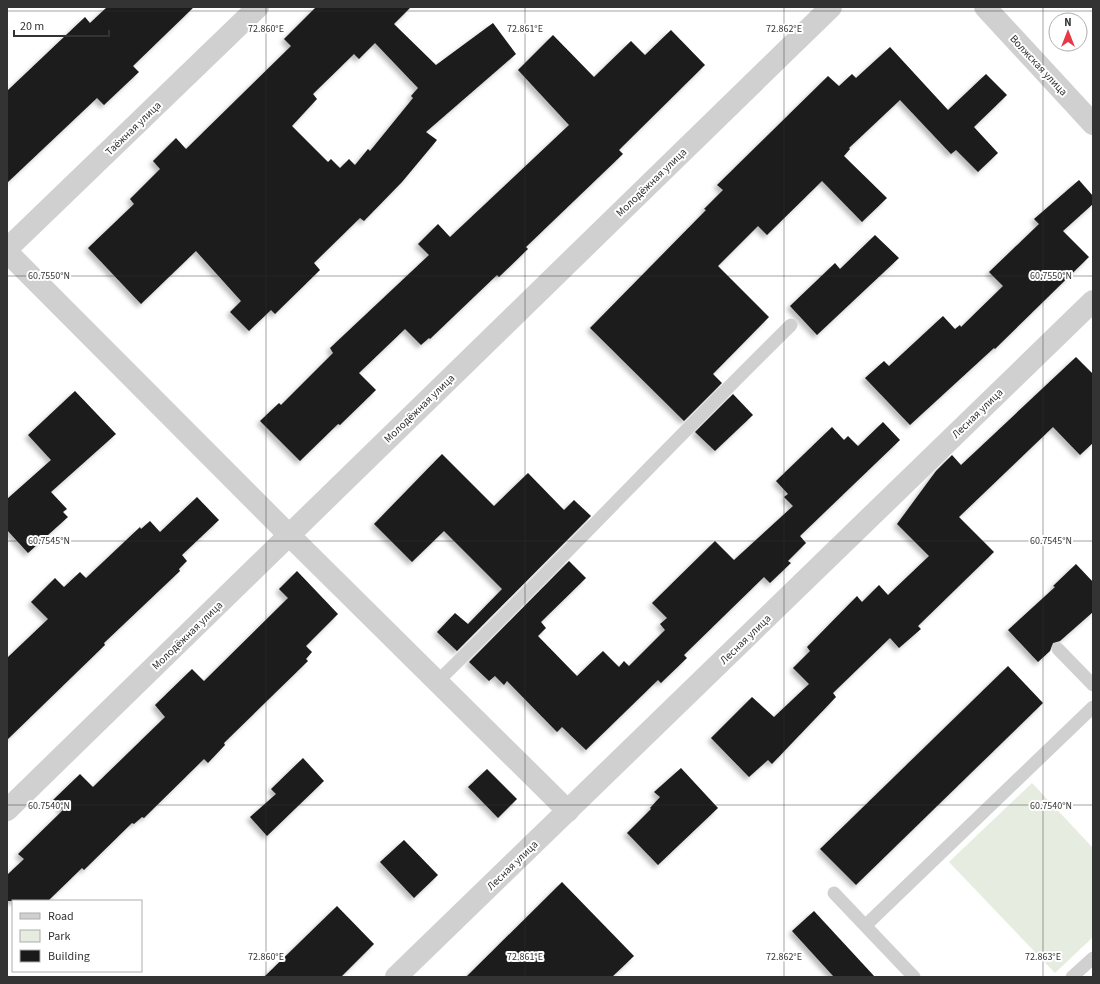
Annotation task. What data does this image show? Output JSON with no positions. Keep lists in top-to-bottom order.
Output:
{
  "streets": {
    "street": [
      "Волжская улица",
      "Таёжная улица",
      "Молодёжная улица",
      "Лесная улица"
    ]
  },
  "legend": ["Road", "Park", "Building"],
  "scale_bar": "20 m",
  "north": "top",
  "coordinates": [
    "72.860°E",
    "72.861°E",
    "72.862°E",
    "60.7550°N",
    "60.7545°N",
    "60.7540°N",
    "72.863°E"
  ]
}
